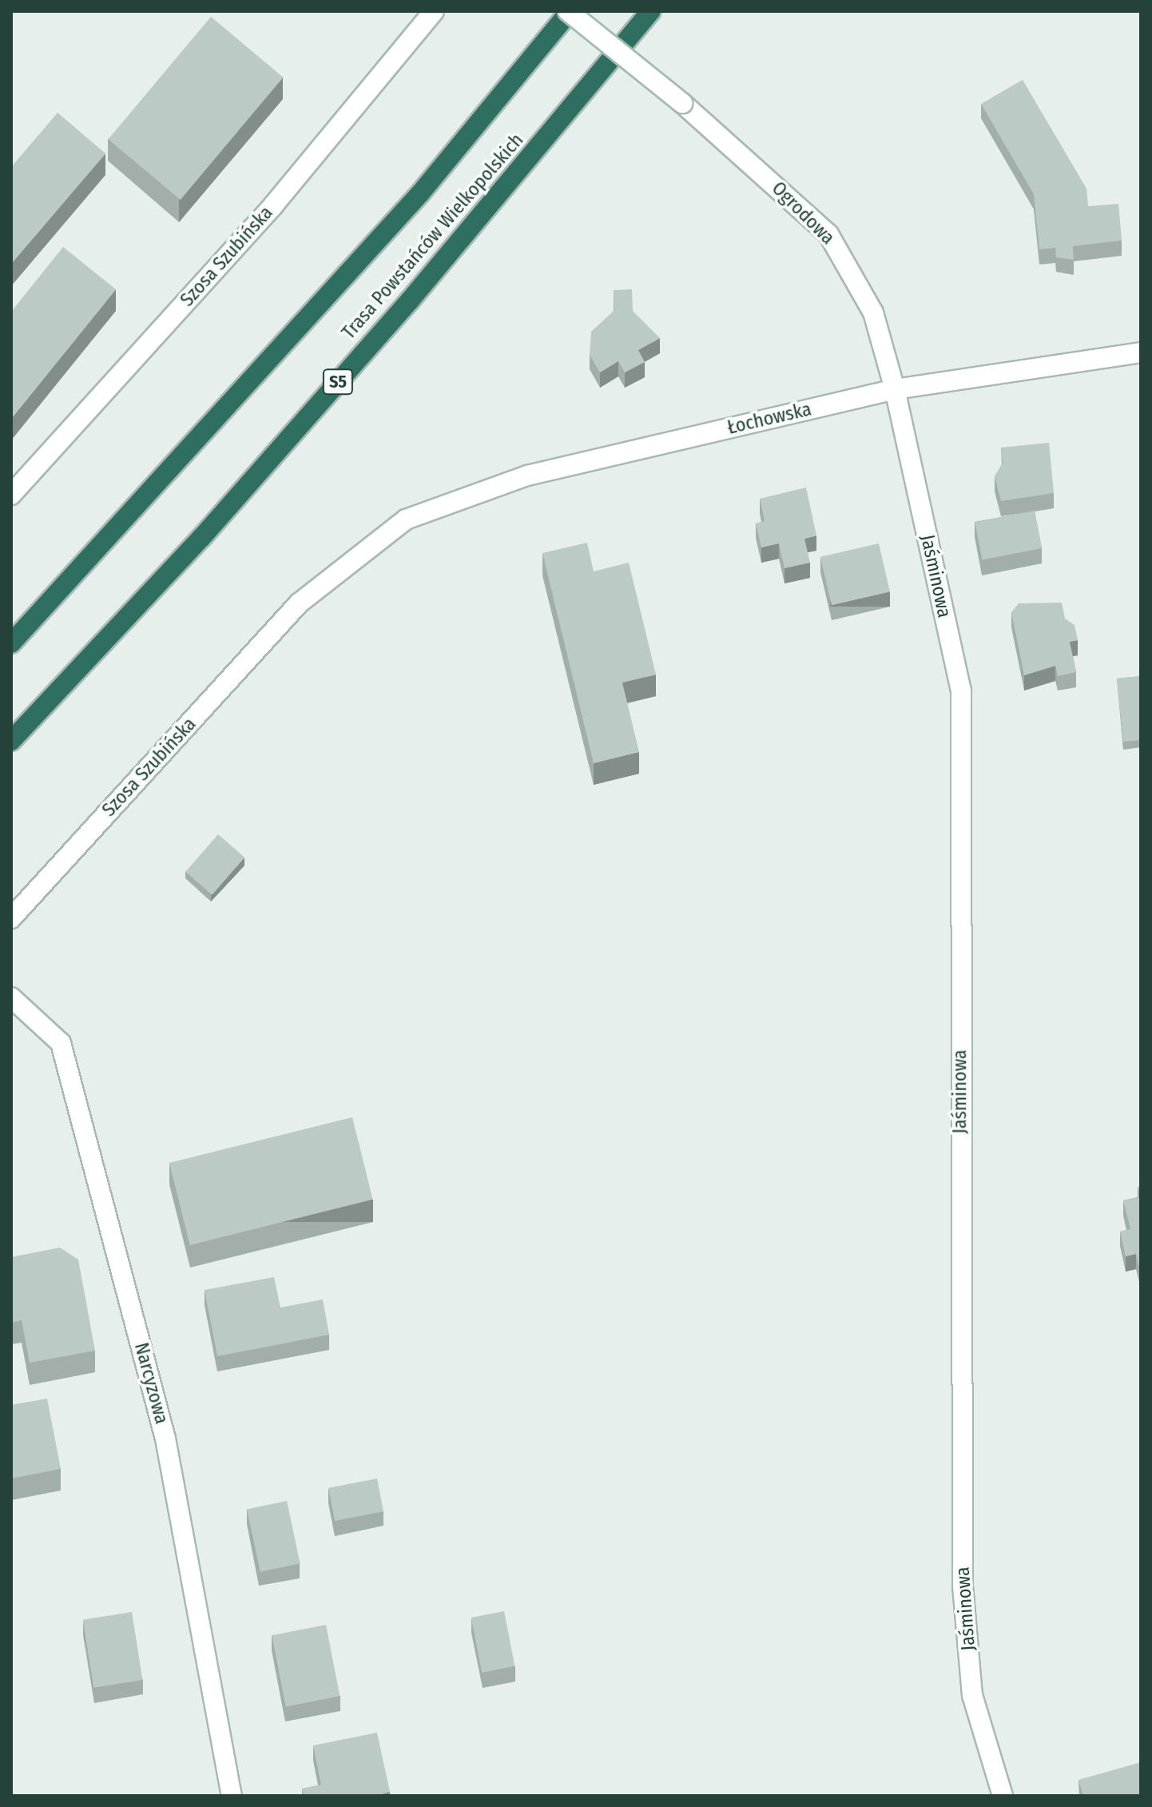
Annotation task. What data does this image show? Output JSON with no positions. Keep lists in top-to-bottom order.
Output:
{
  "streets": {
    "highway": ["Trasa Powstańców Wielkopolskich", "S5"],
    "street": [
      "Ogrodowa",
      "Szosa Szubińska",
      "Łochowska",
      "Jaśminowa",
      "Narcyzowa"
    ]
  },
  "crossings": [
    ["Ogrodowa", "Trasa Powstańców Wielkopolskich"],
    ["Ogrodowa", "Łochowska"],
    ["Ogrodowa", "Jaśminowa"],
    ["Szosa Szubińska", "Łochowska"],
    ["Łochowska", "Jaśminowa"]
  ]
}
